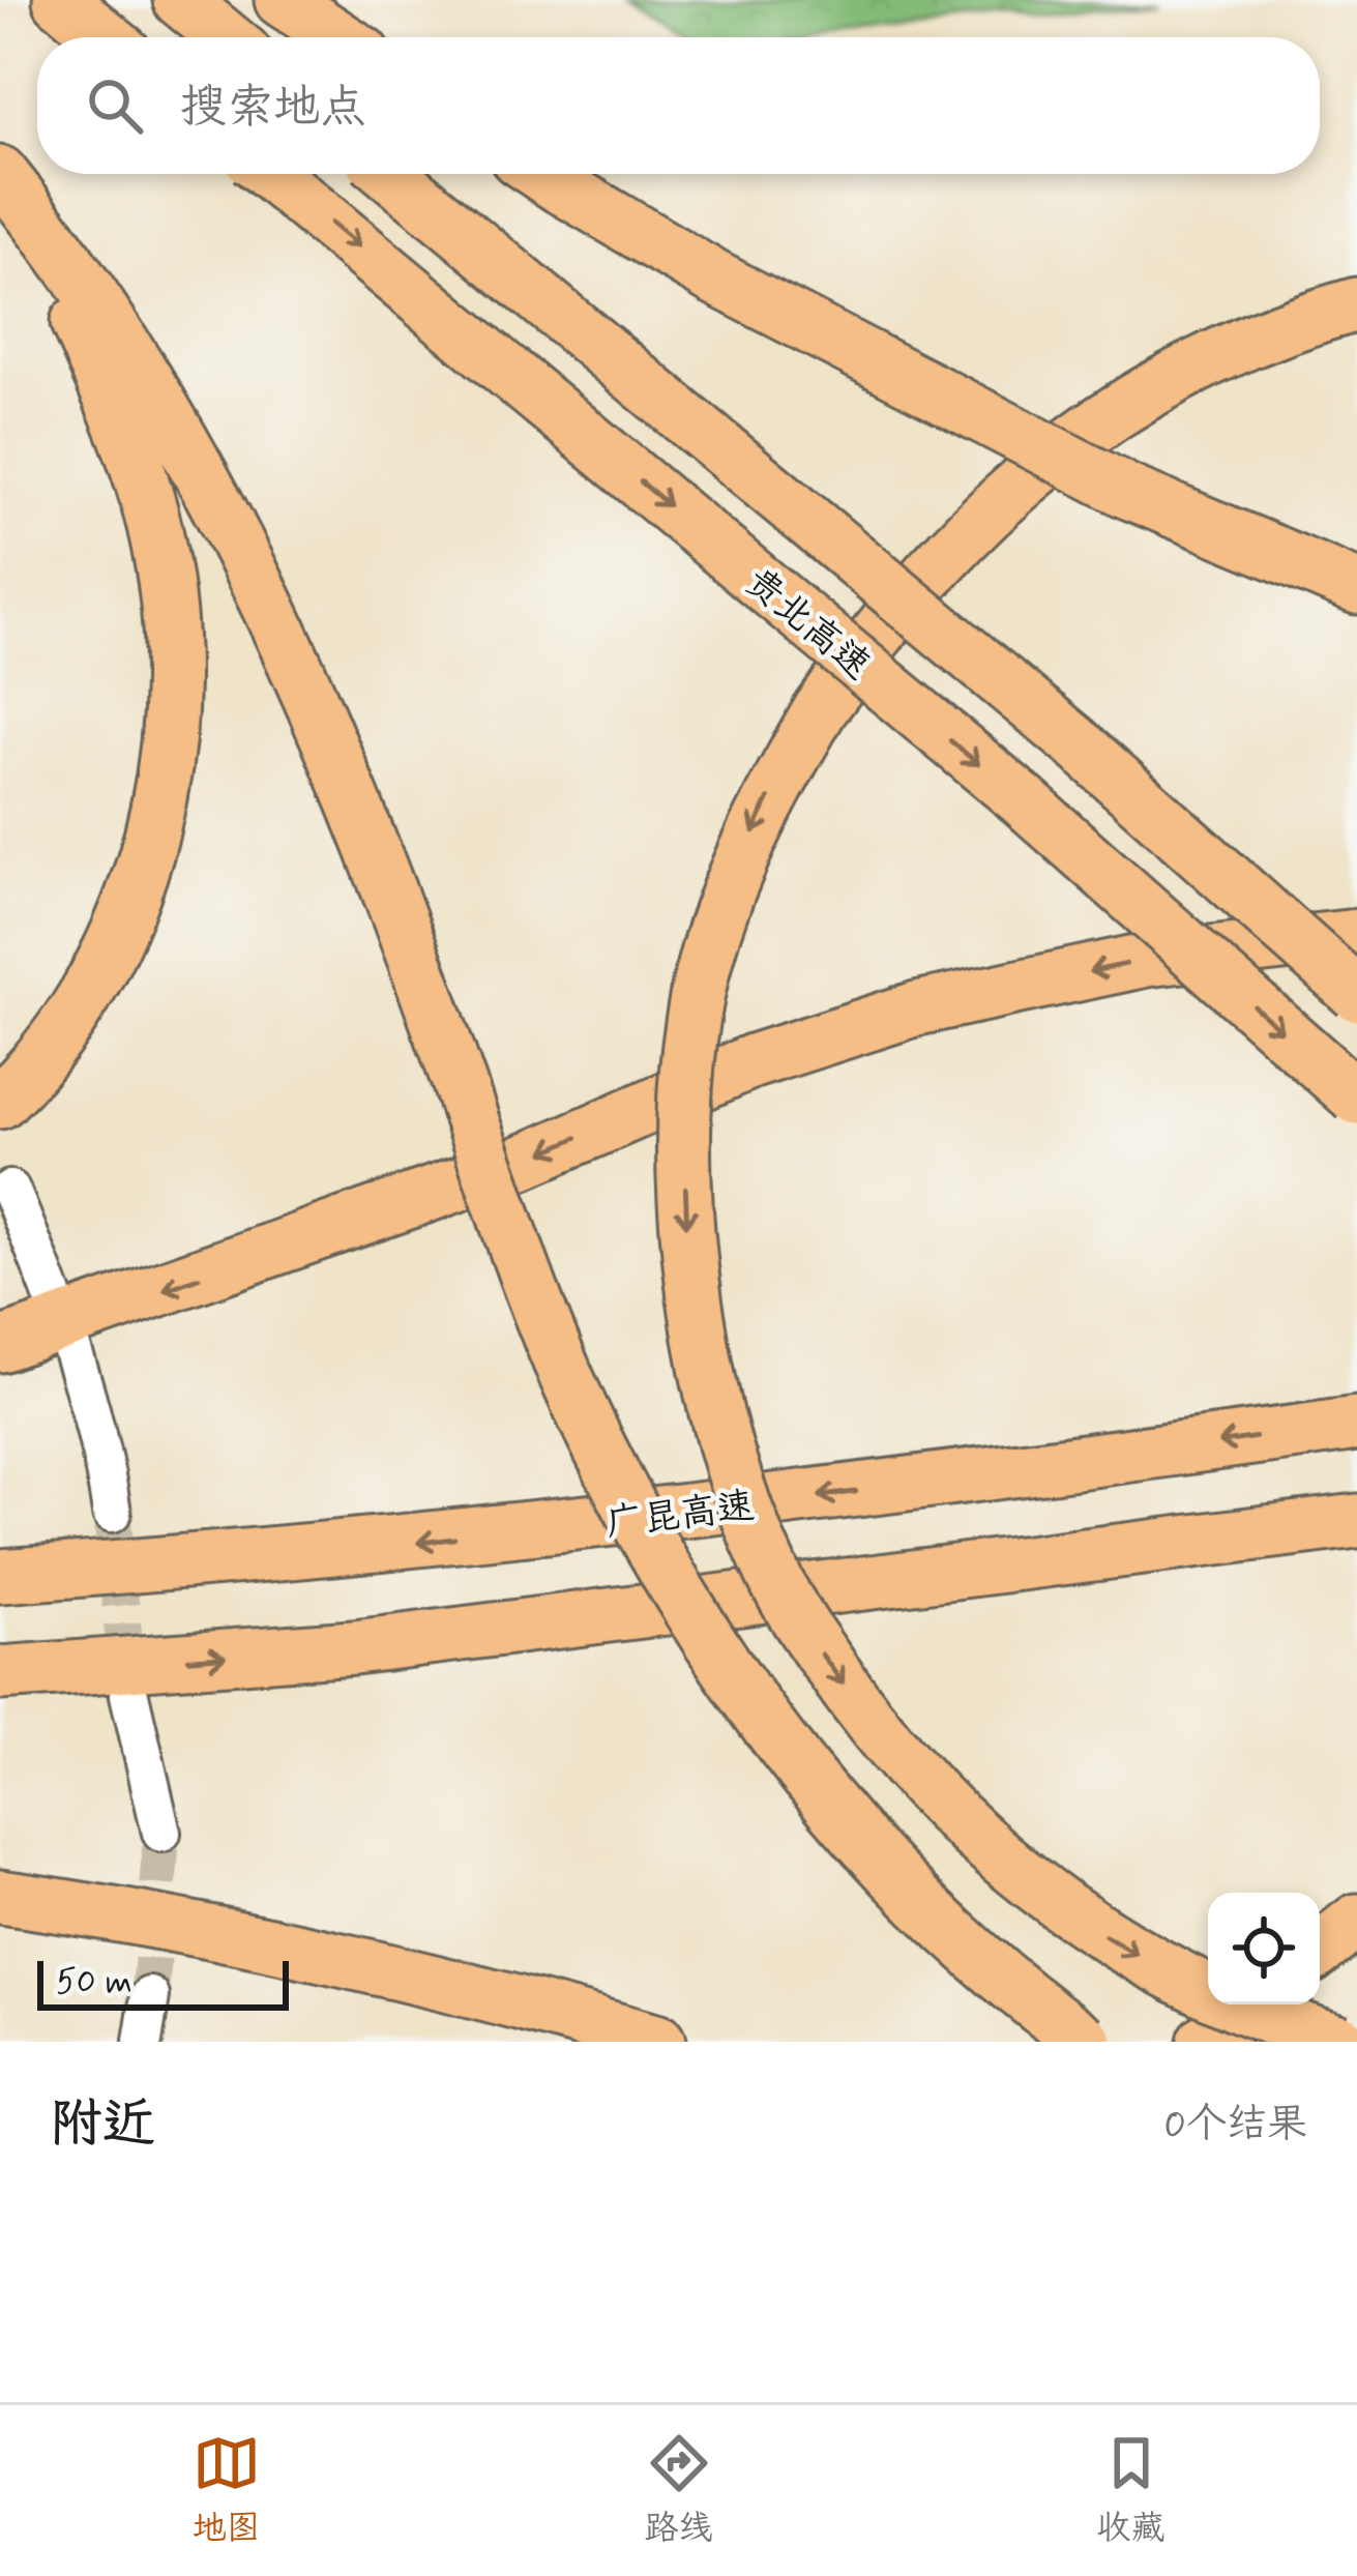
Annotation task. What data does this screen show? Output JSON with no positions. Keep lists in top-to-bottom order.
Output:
{
  "streets": {
    "highway": ["贵北高速", "广昆高速"]
  },
  "scale_bar": "50 m",
  "page": {
    "search": "搜索地点",
    "scale": "50 m",
    "heading": ["附近", "0个结果"],
    "nav": ["地图", "路线", "收藏"]
  }
}
